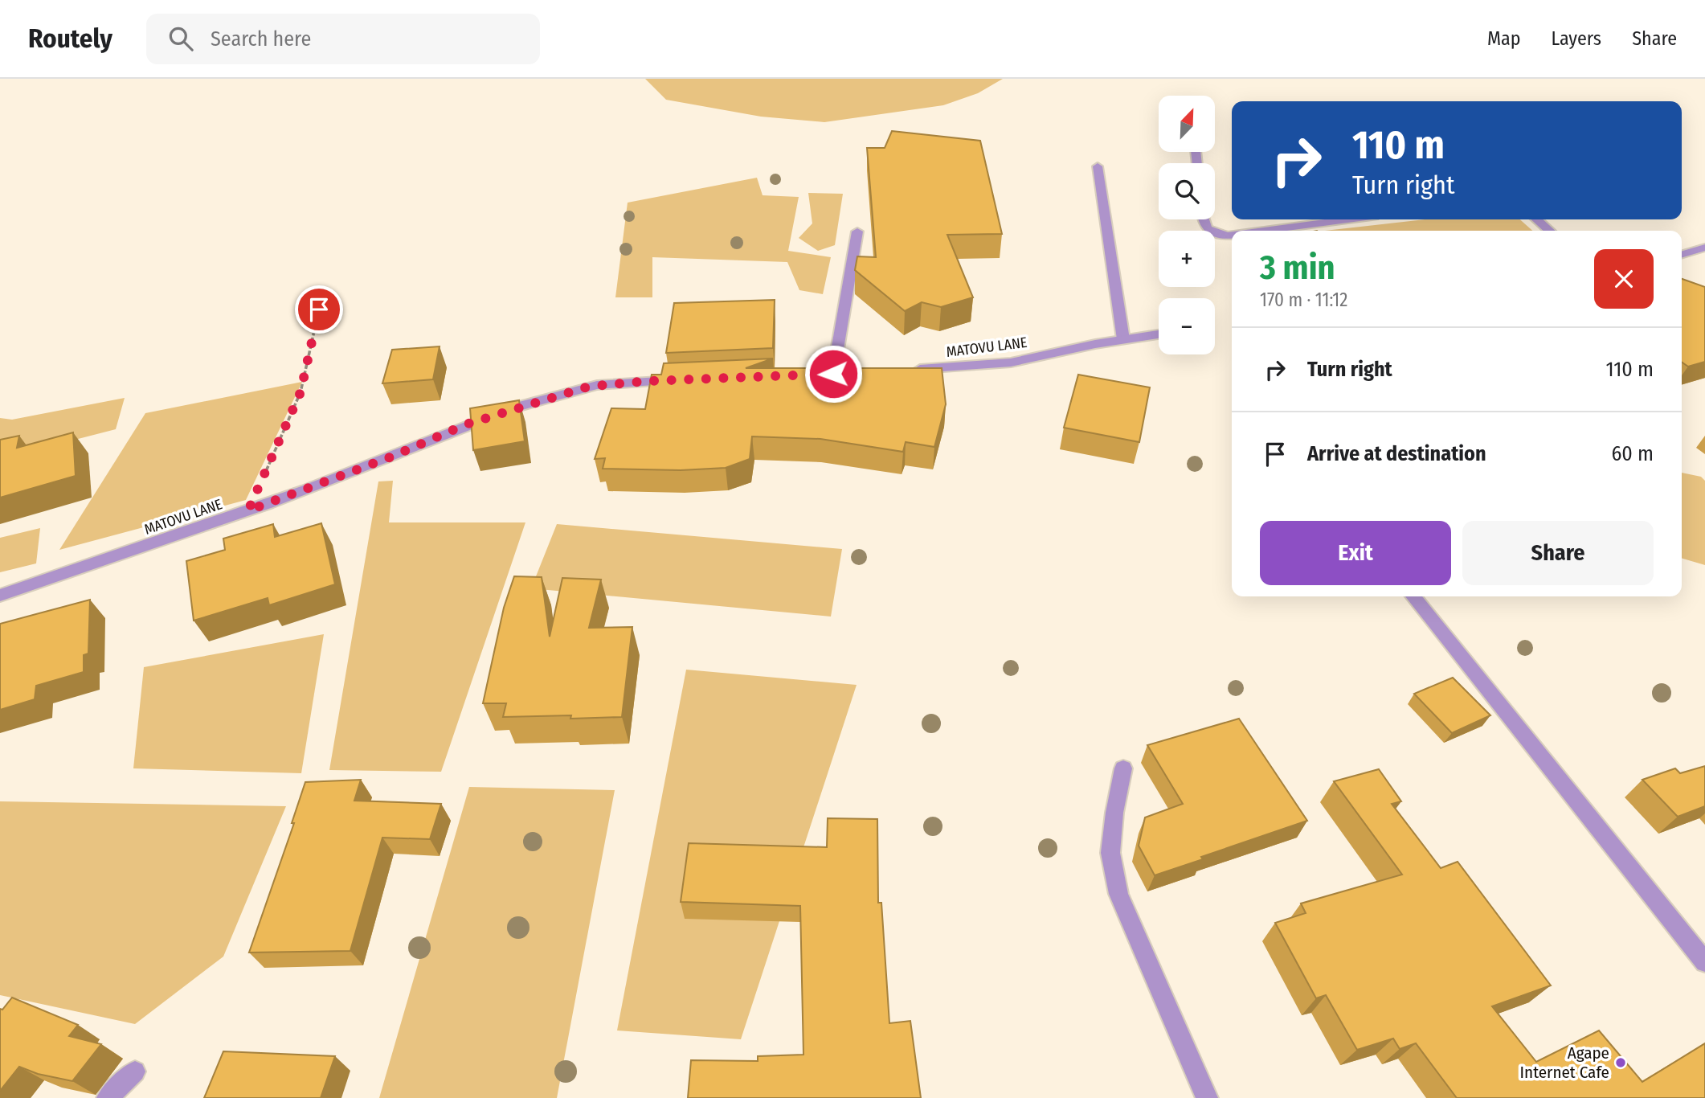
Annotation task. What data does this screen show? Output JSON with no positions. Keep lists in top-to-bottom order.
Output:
{
  "streets": {
    "street": ["MATOVU LANE"]
  },
  "places": ["Agape Internet Cafe"],
  "north": "top right",
  "page": {
    "header": "Routely",
    "search": "Search here",
    "nav": ["Map", "Layers", "Share"],
    "map_buttons": ["+", "−"],
    "turn": ["110 m", "Turn right"],
    "heading": ["3 min", "170 m · 11:12"],
    "list": [
      {
        "name": "Turn right",
        "value": "110 m"
      },
      {
        "name": "Arrive at destination",
        "value": "60 m"
      }
    ],
    "buttons": ["Exit", "Share"]
  }
}
